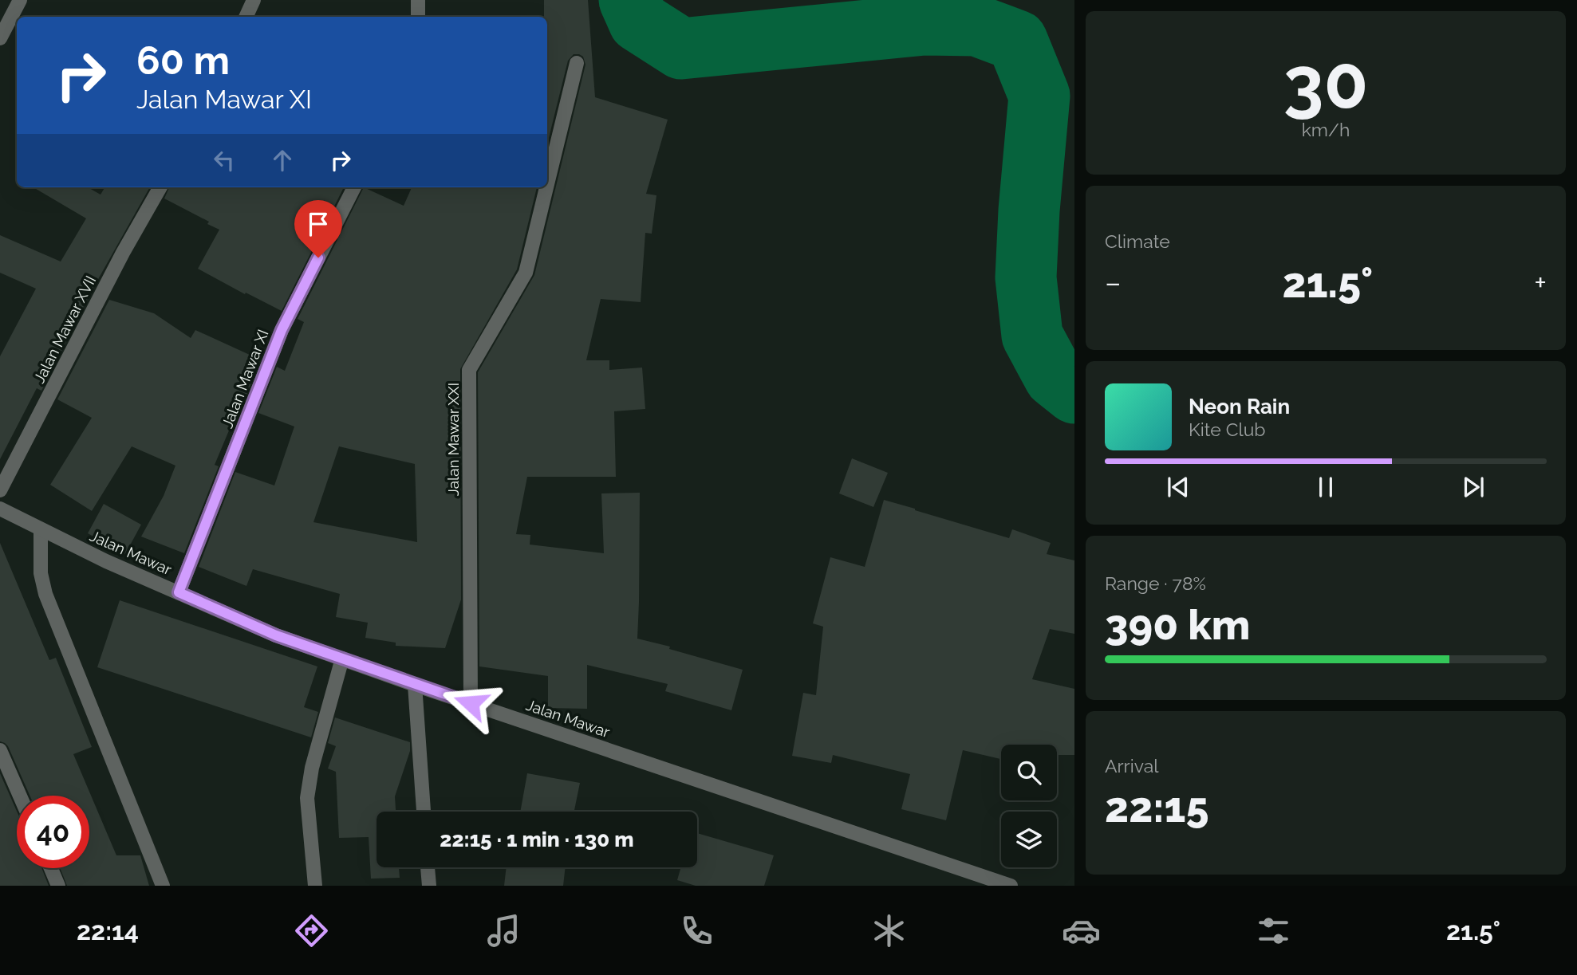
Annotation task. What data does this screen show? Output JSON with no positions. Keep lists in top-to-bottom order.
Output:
{
  "streets": {
    "street": [
      "Jalan Mawar XVII",
      "Jalan Mawar XI",
      "Jalan Mawar XXI",
      "Jalan Mawar"
    ]
  },
  "crossings": [
    ["Jalan Mawar XI", "Jalan Mawar"],
    ["Jalan Mawar XXI", "Jalan Mawar"]
  ],
  "page": {
    "tile": [
      ["30", "km/h"],
      "Climate",
      ["Range · 78%", "390 km"],
      ["Arrival", "22:15"]
    ],
    "turn": ["60 m", "Jalan Mawar XI"],
    "heat": ["−", "21.5°", "+"],
    "song": ["Neon Rain", "Kite Club"],
    "limit": "40",
    "trip": "22:15 · 1 min · 130 m",
    "tabs": ["22:14", "21.5°"]
  }
}
